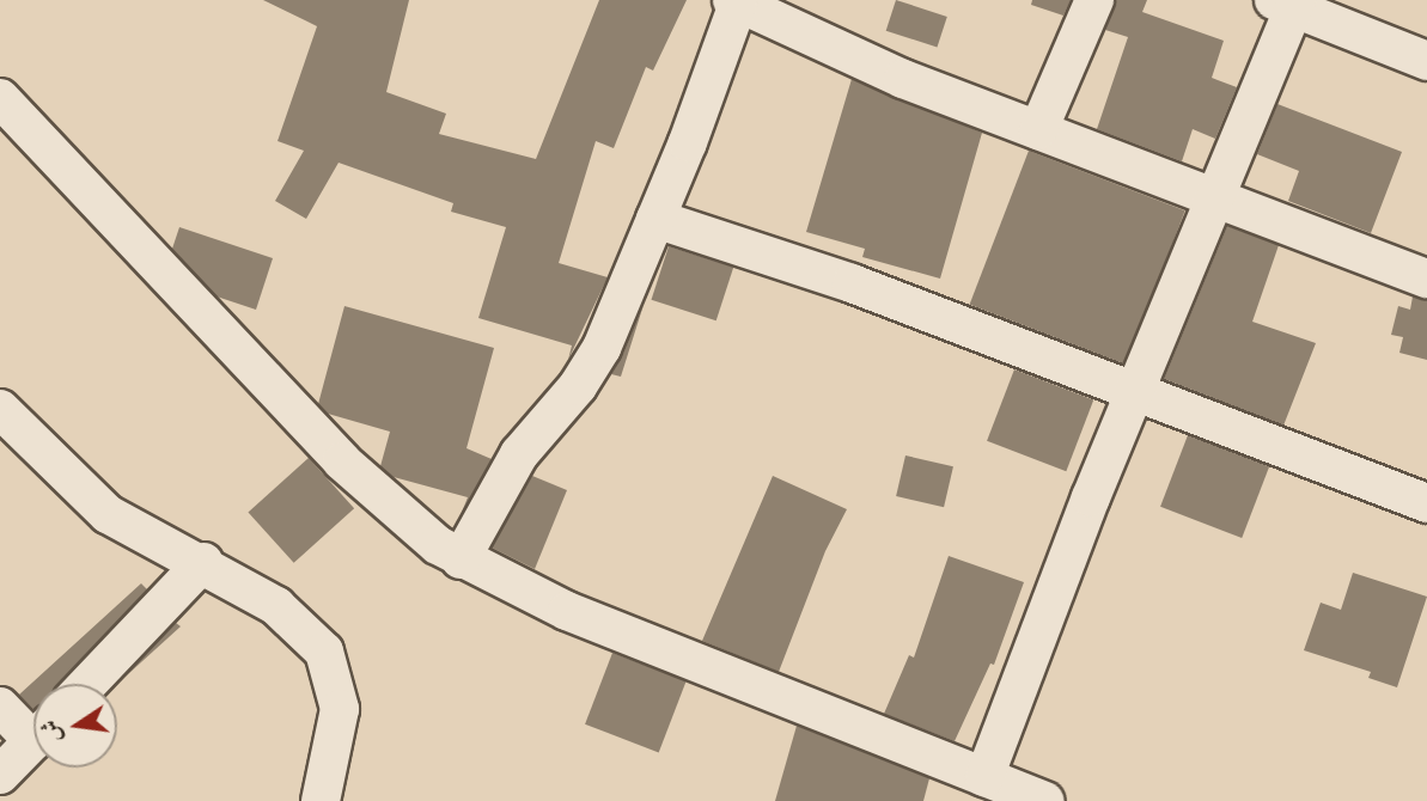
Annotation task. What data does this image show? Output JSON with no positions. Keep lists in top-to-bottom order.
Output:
{
  "north": "left"
}
